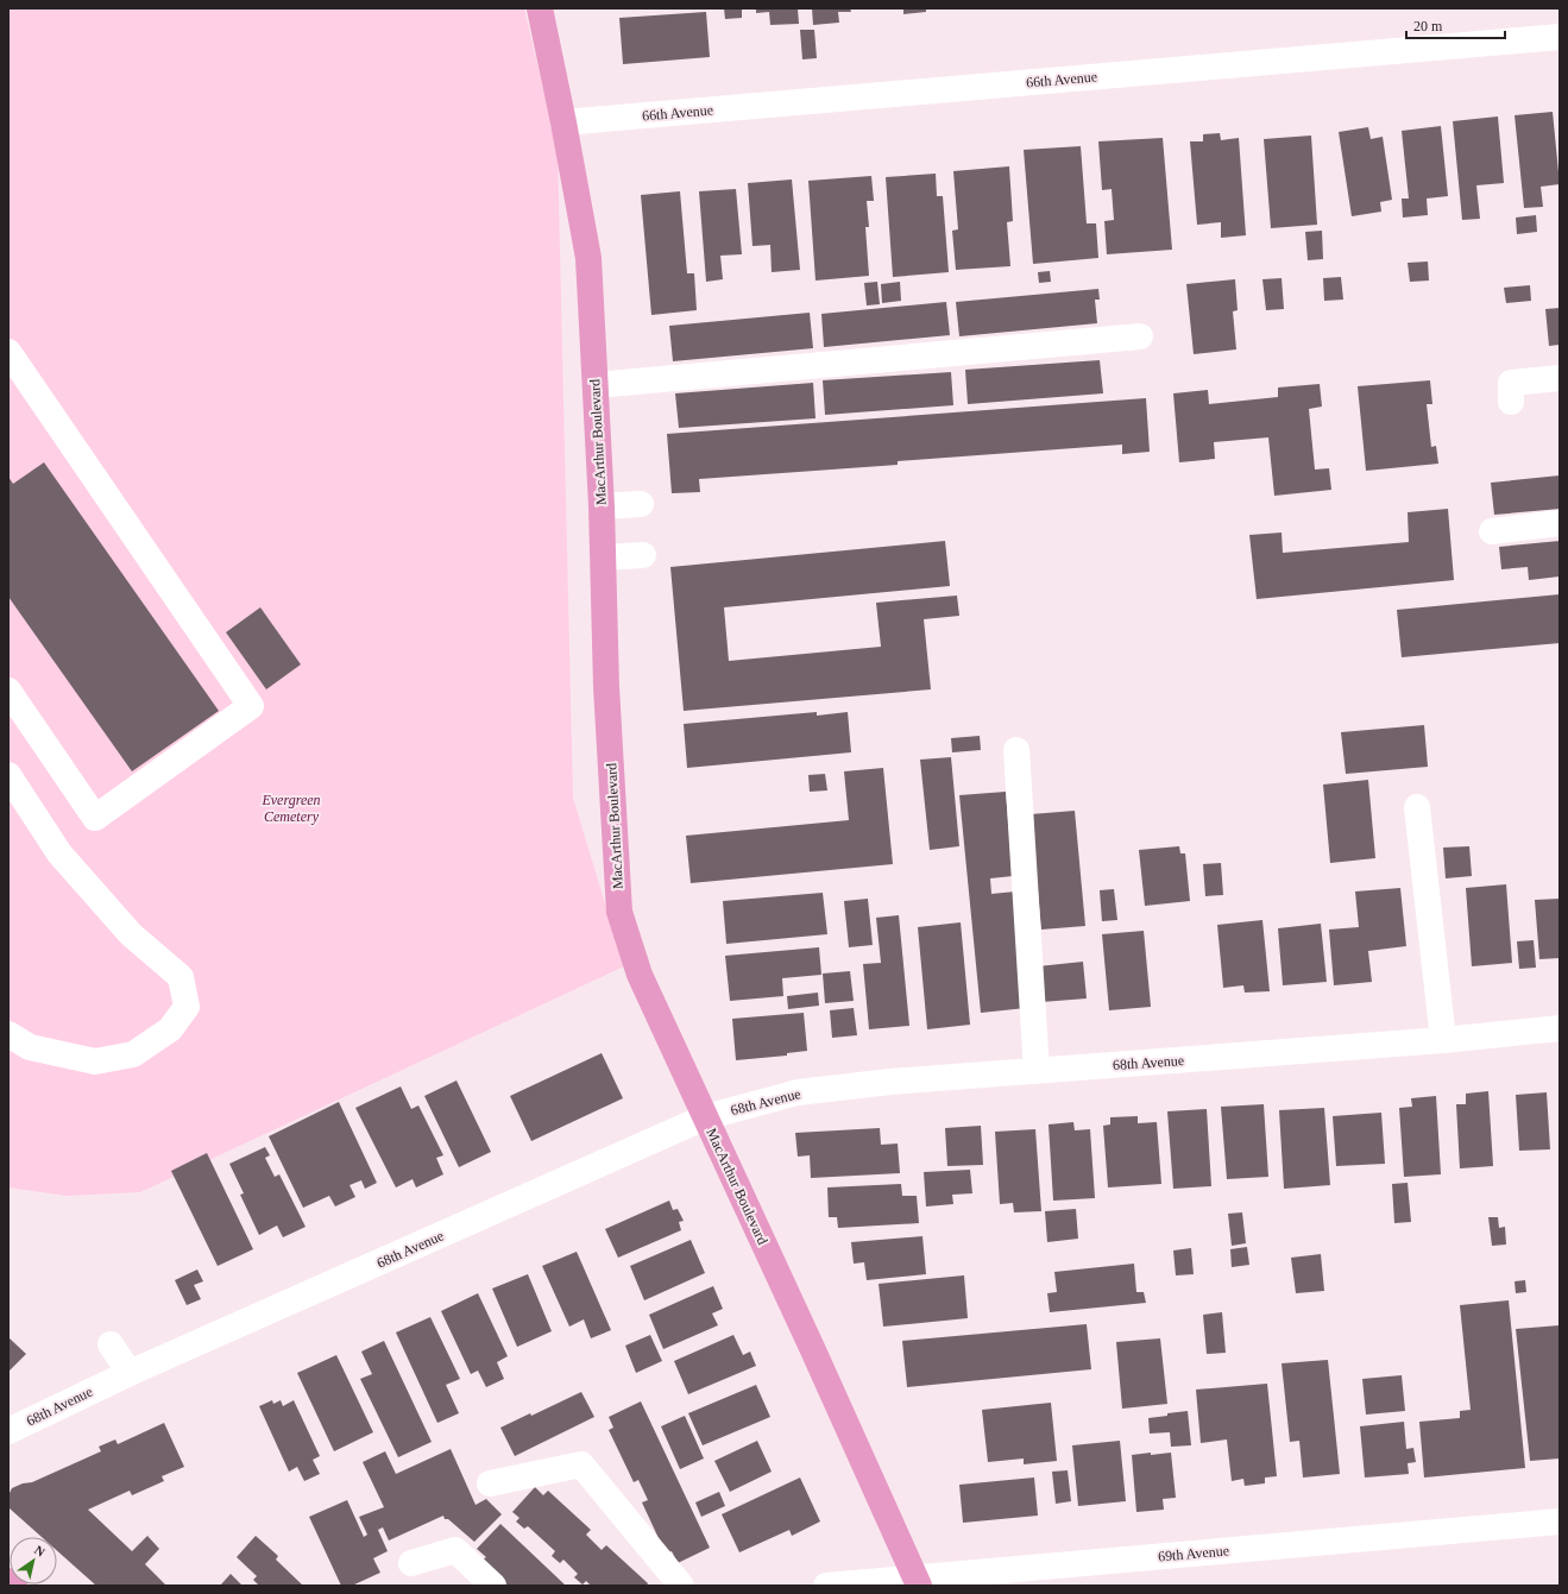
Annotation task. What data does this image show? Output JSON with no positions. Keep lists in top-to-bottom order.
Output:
{
  "streets": {
    "main road": ["MacArthur Boulevard"],
    "street": ["66th Avenue", "68th Avenue", "69th Avenue"]
  },
  "crossings": [
    ["66th Avenue", "MacArthur Boulevard"],
    ["MacArthur Boulevard", "68th Avenue"],
    ["MacArthur Boulevard", "69th Avenue"]
  ],
  "parks": ["Evergreen Cemetery"],
  "scale_bar": "20 m",
  "north": "top right"
}
